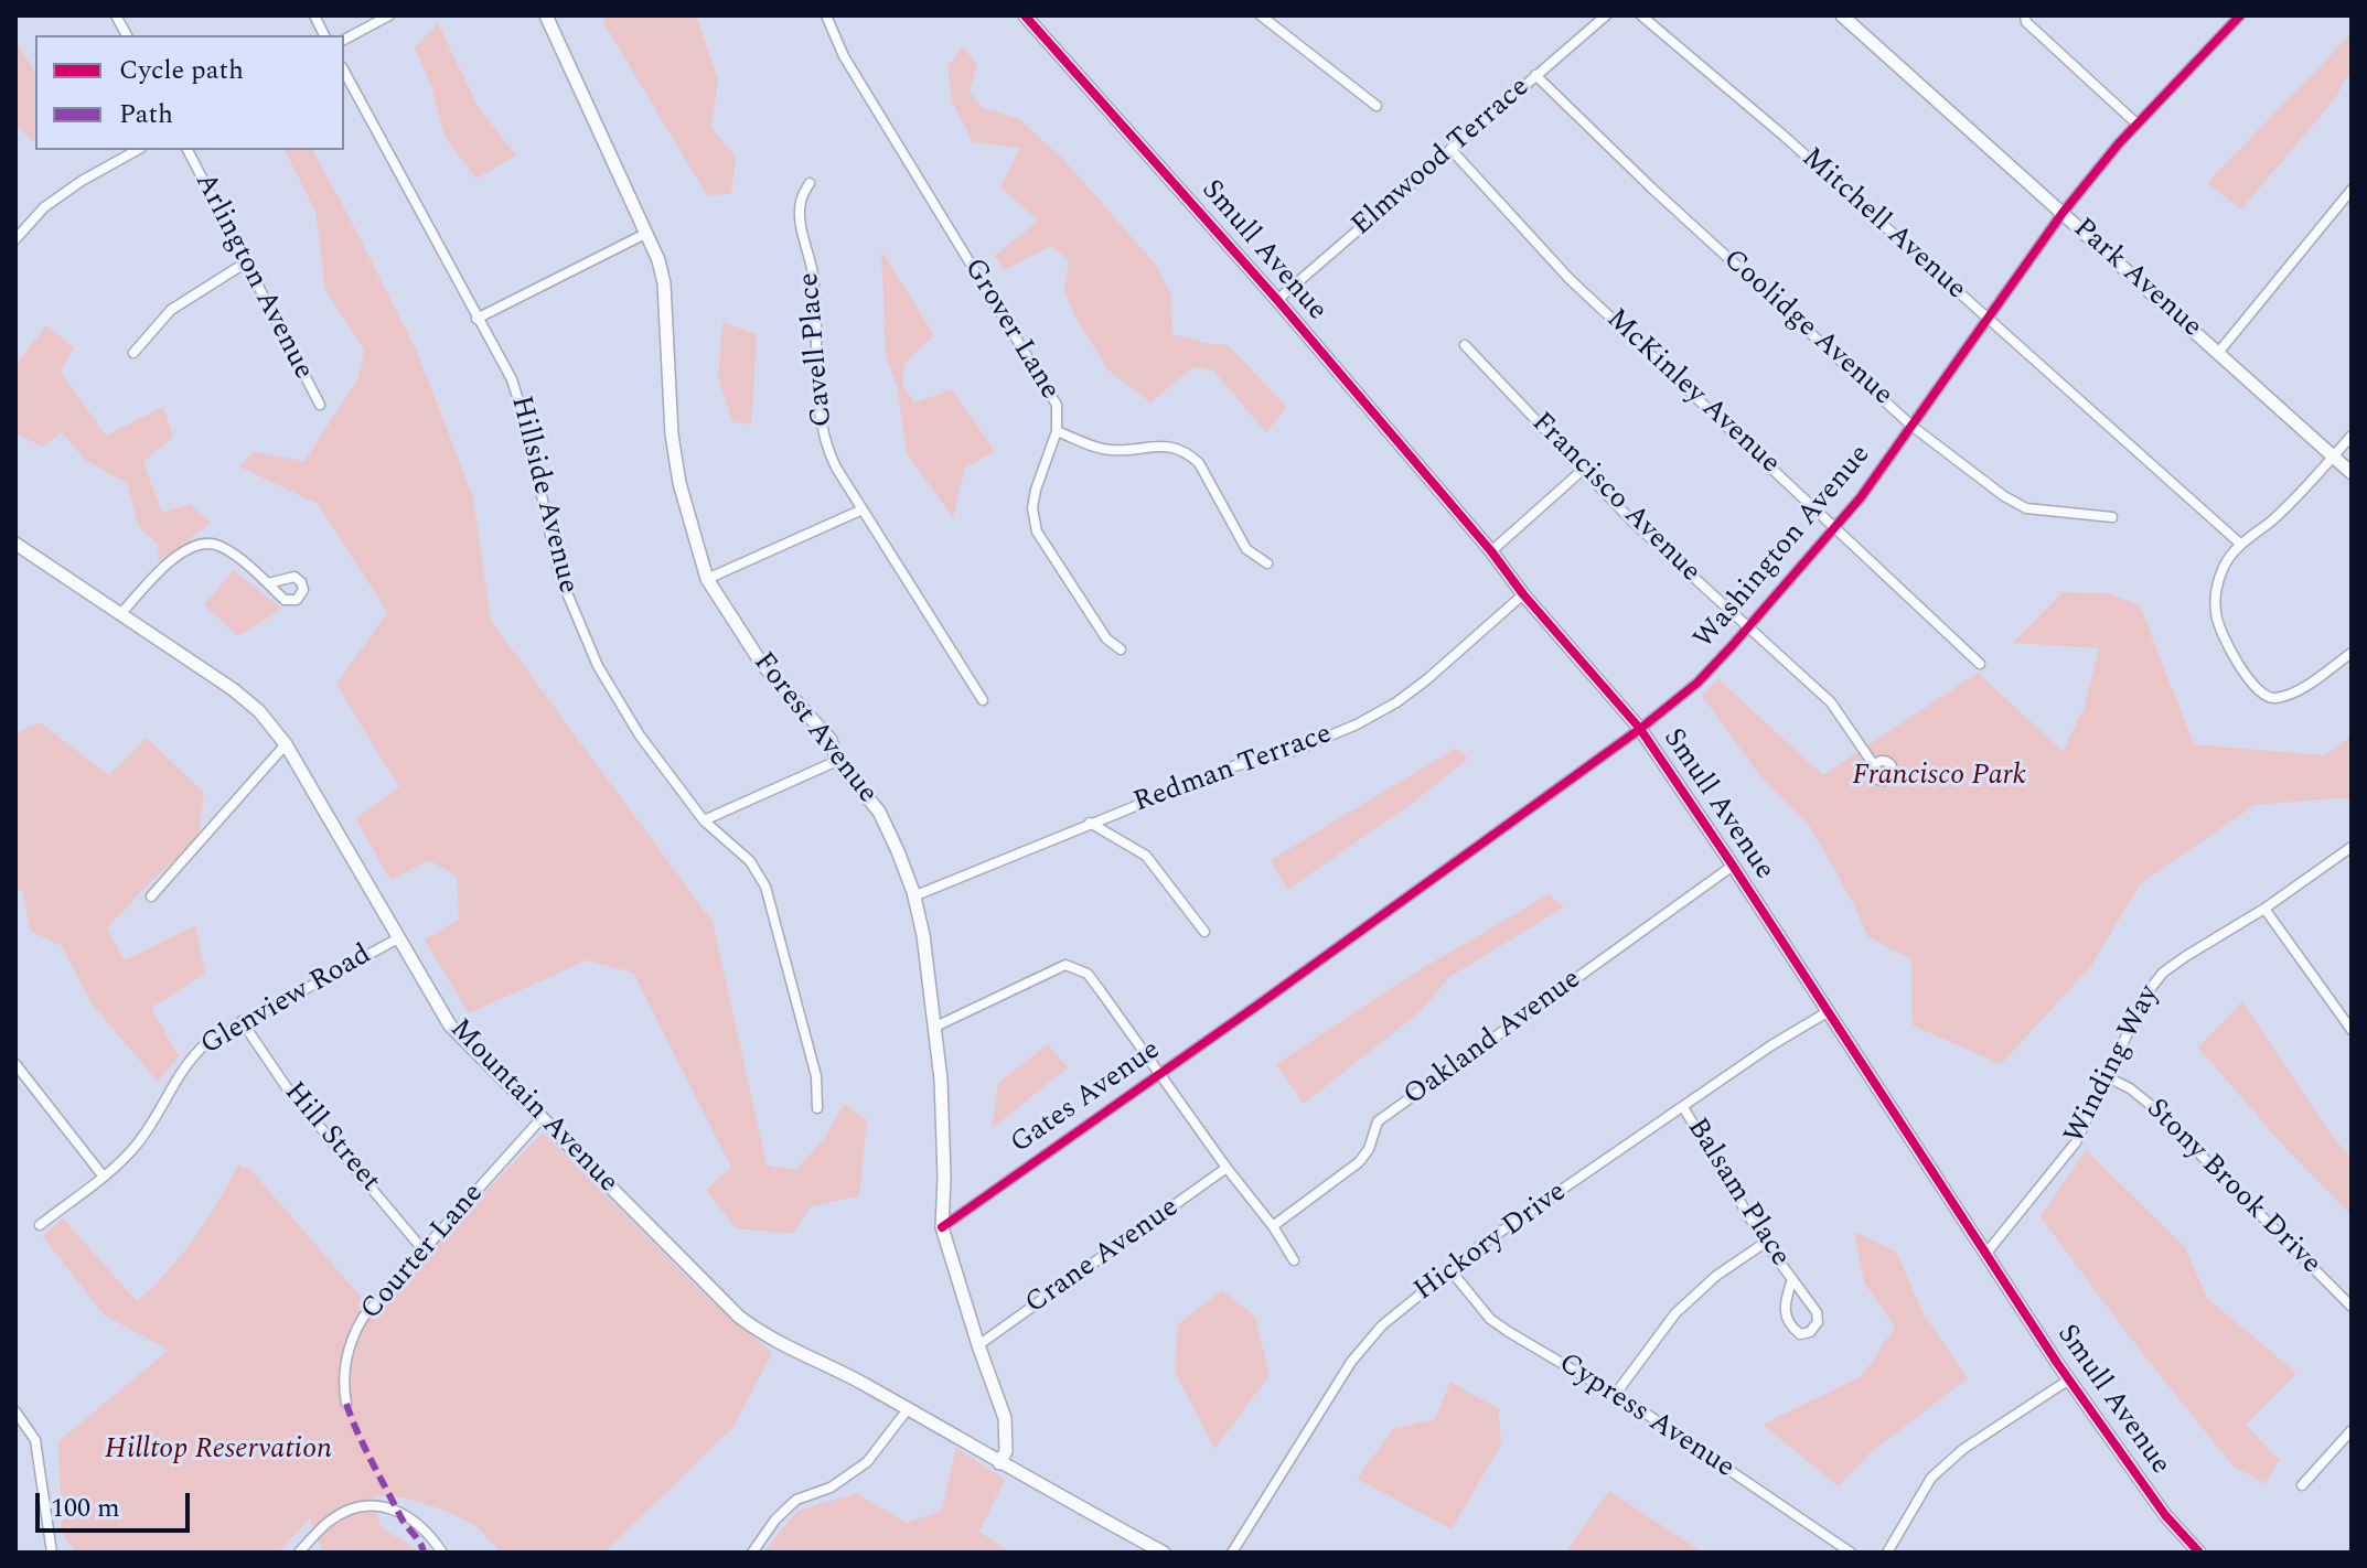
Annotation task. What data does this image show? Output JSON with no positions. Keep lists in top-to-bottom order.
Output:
{
  "streets": {
    "street": [
      "Elmwood Terrace",
      "Mitchell Avenue",
      "Smull Avenue",
      "Arlington Avenue",
      "Park Avenue",
      "Coolidge Avenue",
      "Grover Lane",
      "Cavell Place",
      "McKinley Avenue",
      "Hillside Avenue",
      "Francisco Avenue",
      "Washington Avenue",
      "Forest Avenue",
      "Redman Terrace",
      "Glenview Road",
      "Oakland Avenue",
      "Winding Way",
      "Gates Avenue",
      "Mountain Avenue",
      "Hill Street",
      "Stony Brook Drive",
      "Balsam Place",
      "Hickory Drive",
      "Courter Lane",
      "Crane Avenue",
      "Cypress Avenue"
    ]
  },
  "crossings": [
    ["Elmwood Terrace", "Smull Avenue"],
    ["Elmwood Terrace", "Coolidge Avenue"],
    ["Elmwood Terrace", "McKinley Avenue"],
    ["Mitchell Avenue", "Washington Avenue"],
    ["Smull Avenue", "Washington Avenue"],
    ["Smull Avenue", "Redman Terrace"],
    ["Smull Avenue", "Oakland Avenue"],
    ["Smull Avenue", "Winding Way"],
    ["Smull Avenue", "Hickory Drive"],
    ["Park Avenue", "Washington Avenue"],
    ["Coolidge Avenue", "Washington Avenue"],
    ["McKinley Avenue", "Washington Avenue"],
    ["Francisco Avenue", "Washington Avenue"],
    ["Washington Avenue", "Gates Avenue"],
    ["Forest Avenue", "Redman Terrace"],
    ["Forest Avenue", "Gates Avenue"],
    ["Forest Avenue", "Mountain Avenue"],
    ["Forest Avenue", "Crane Avenue"],
    ["Glenview Road", "Mountain Avenue"],
    ["Glenview Road", "Hill Street"],
    ["Winding Way", "Stony Brook Drive"],
    ["Mountain Avenue", "Courter Lane"],
    ["Hill Street", "Courter Lane"],
    ["Balsam Place", "Hickory Drive"],
    ["Hickory Drive", "Cypress Avenue"]
  ],
  "parks": ["Francisco Park", "Hilltop Reservation"],
  "legend": ["Cycle path", "Path"],
  "scale_bar": "100 m"
}
